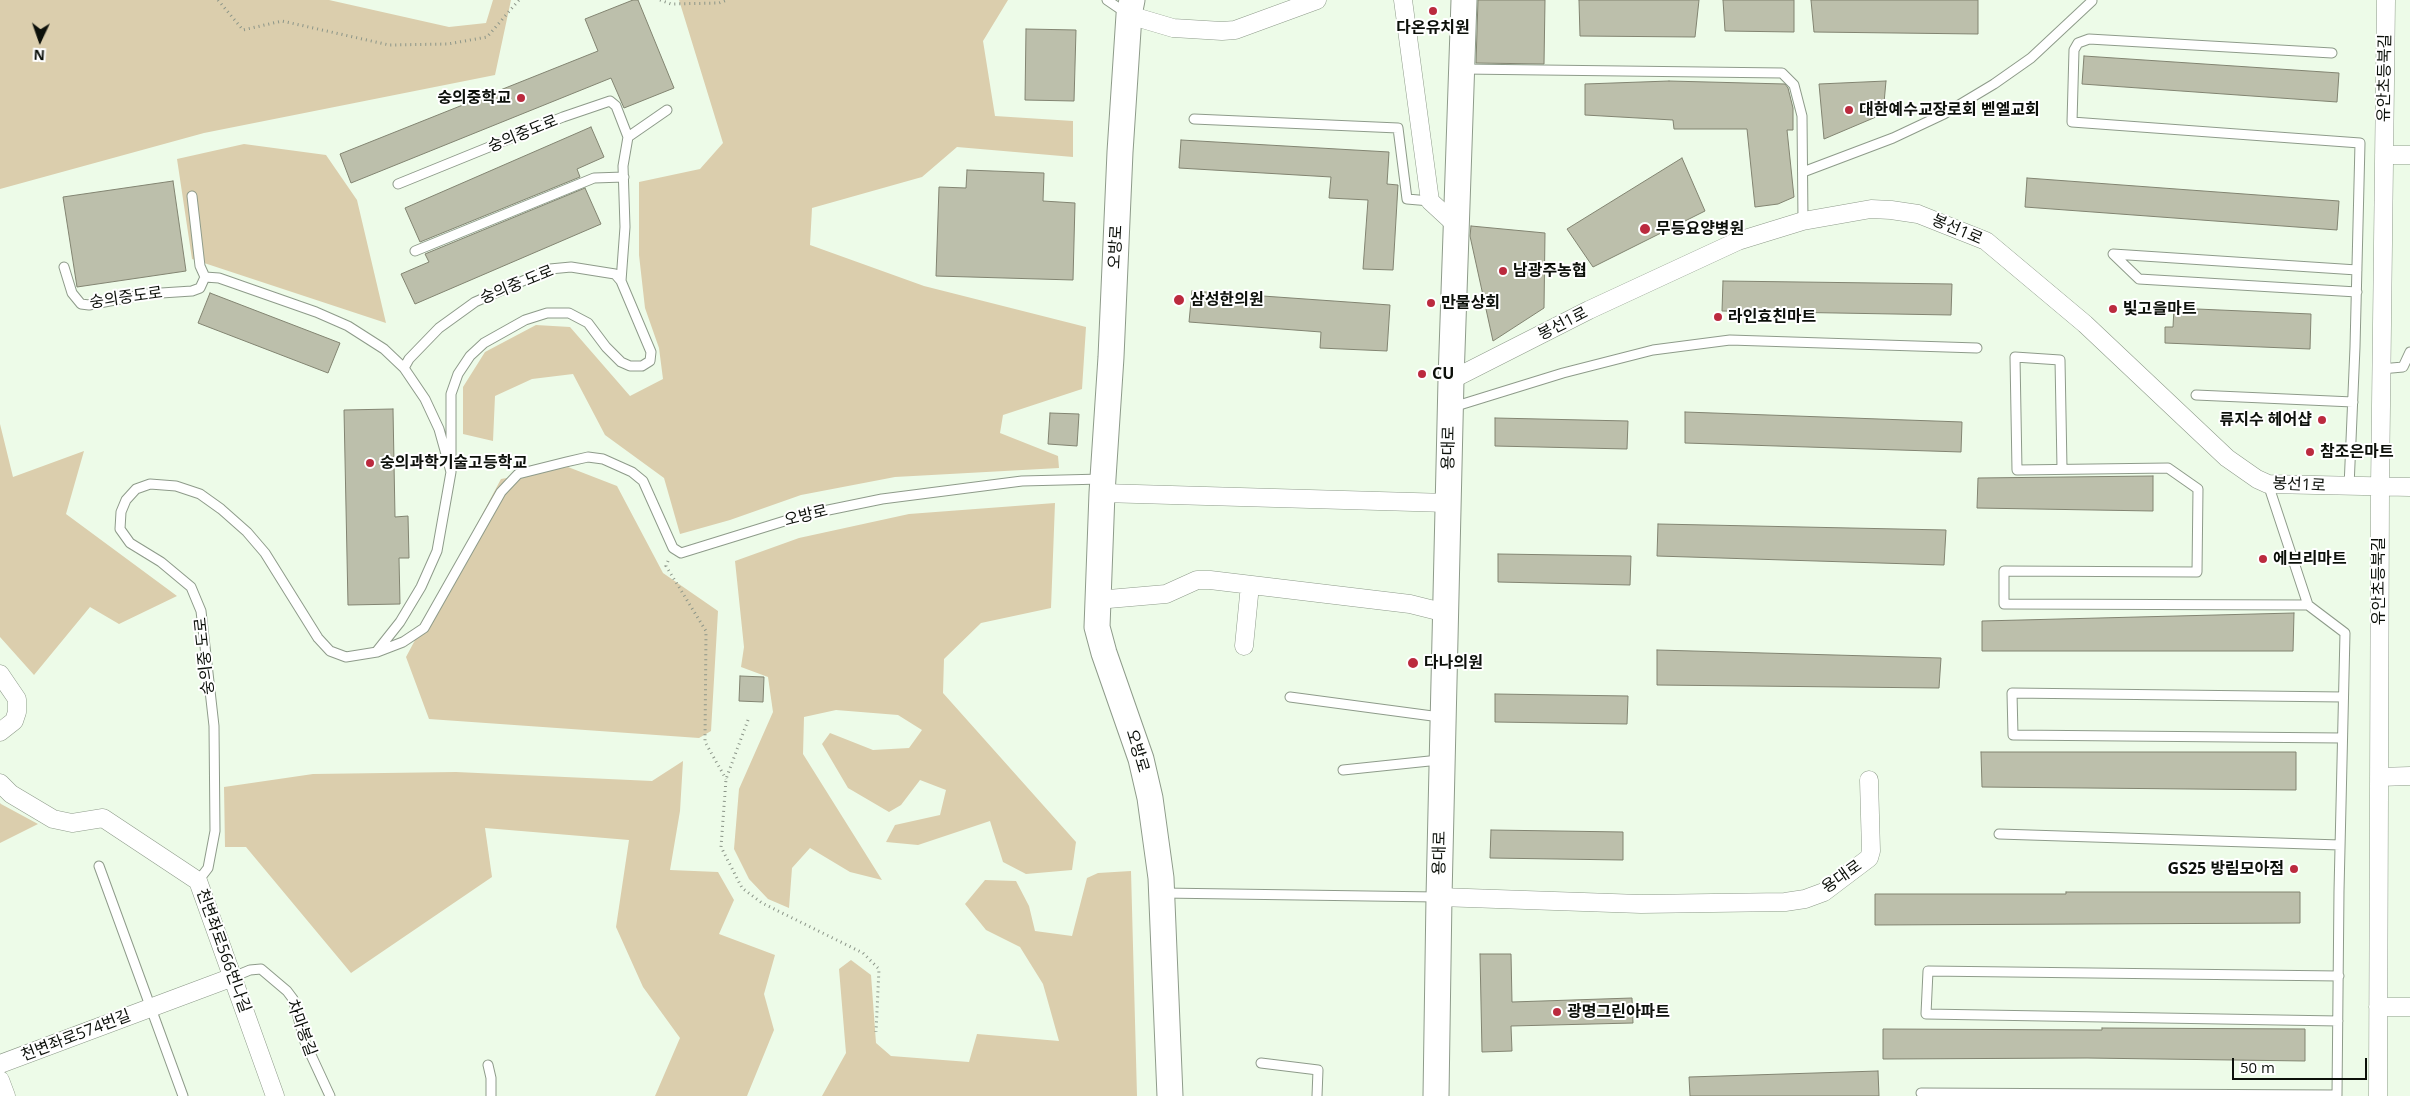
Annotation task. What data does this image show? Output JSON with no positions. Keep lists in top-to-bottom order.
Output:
{
  "streets": {
    "street": [
      "유안초등북길",
      "봉선1로",
      "오방로",
      "용대로",
      "천변좌로566번나길",
      "천변좌로574번길"
    ],
    "lane": ["숭의중도로", "숭의중 도로", "차마봉길"]
  },
  "crossings": [
    ["유안초등북길", "봉선1로"],
    ["숭의중도로", "숭의중 도로"],
    ["봉선1로", "용대로"],
    ["오방로", "숭의중 도로"],
    ["오방로", "용대로"],
    ["숭의중 도로", "천변좌로566번나길"],
    ["천변좌로566번나길", "차마봉길"],
    ["천변좌로566번나길", "천변좌로574번길"],
    ["차마봉길", "천변좌로574번길"]
  ],
  "places": [
    "다온유치원",
    "숭의중학교",
    "대한예수교장로회 벧엘교회",
    "무등요양병원",
    "남광주농협",
    "삼성한의원",
    "만물상회",
    "빛고을마트",
    "라인효친마트",
    "CU",
    "류지수 헤어샵",
    "참조은마트",
    "숭의과학기술고등학교",
    "에브리마트",
    "다나의원",
    "GS25 방림모아점",
    "광명그린아파트"
  ],
  "scale_bar": "50 m",
  "north": "bottom"
}
